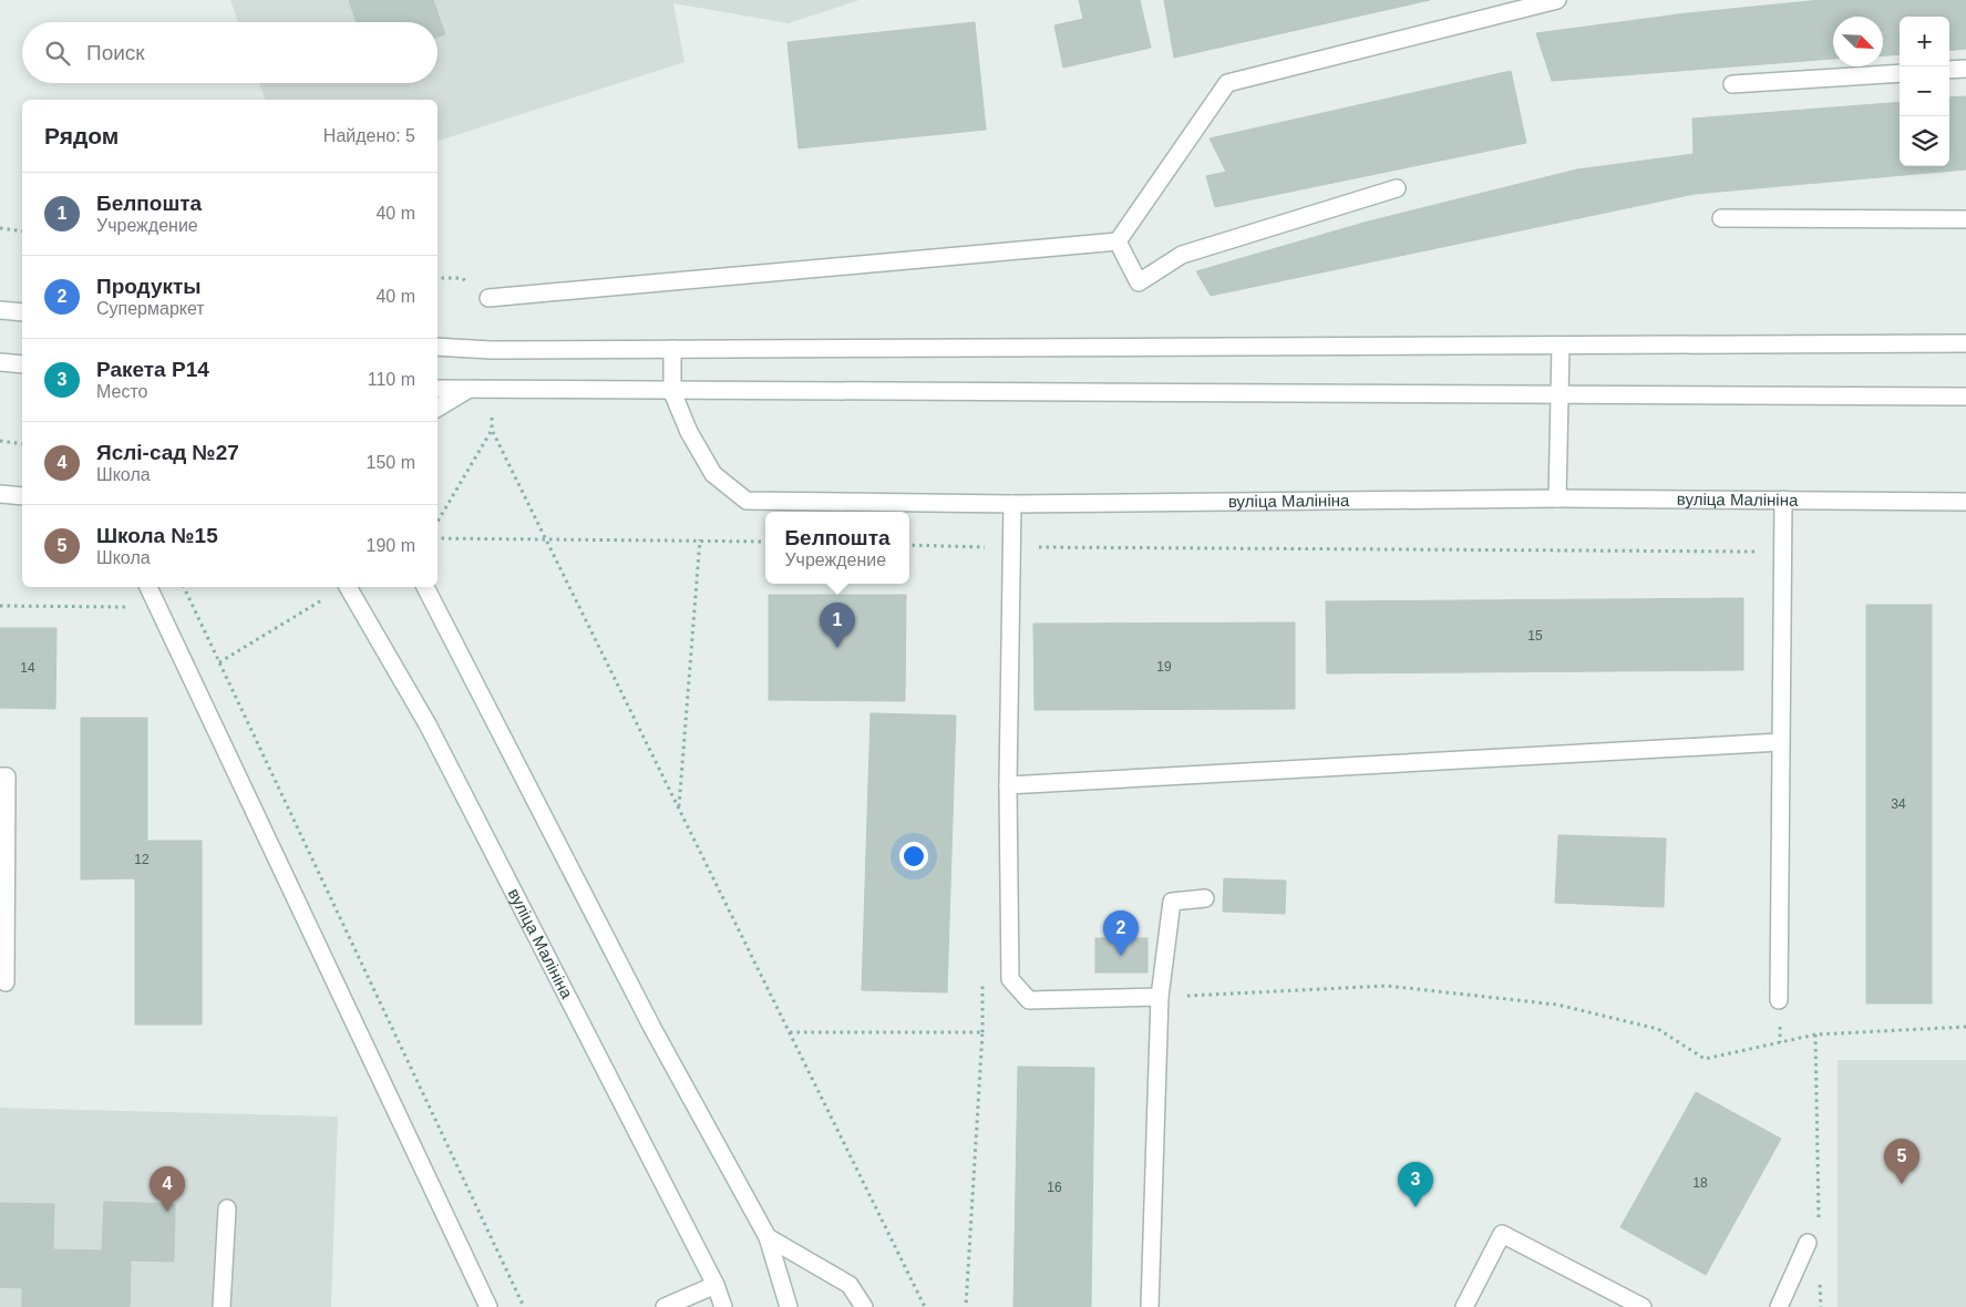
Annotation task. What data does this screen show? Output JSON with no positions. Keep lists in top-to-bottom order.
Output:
{
  "streets": {
    "street": ["вуліца Малініна"]
  },
  "house_numbers": [
    "15",
    "19",
    "14",
    "34",
    "12",
    "18",
    "16"
  ],
  "north": "bottom right",
  "page": {
    "map_buttons": ["+", "−"],
    "search": "Поиск",
    "heading": ["Рядом", "Найдено: 5"],
    "list": [
      {
        "mark": "1",
        "name": "Белпошта",
        "note": "Учреждение",
        "value": "40 m"
      },
      {
        "mark": "2",
        "name": "Продукты",
        "note": "Супермаркет",
        "value": "40 m"
      },
      {
        "mark": "3",
        "name": "Ракета Р14",
        "note": "Место",
        "value": "110 m"
      },
      {
        "mark": "4",
        "name": "Яслі-сад №27",
        "note": "Школа",
        "value": "150 m"
      },
      {
        "mark": "5",
        "name": "Школа №15",
        "note": "Школа",
        "value": "190 m"
      }
    ],
    "popup": ["Белпошта", "Учреждение"],
    "pins": [
      "1",
      "2",
      "5",
      "3",
      "4"
    ]
  }
}
